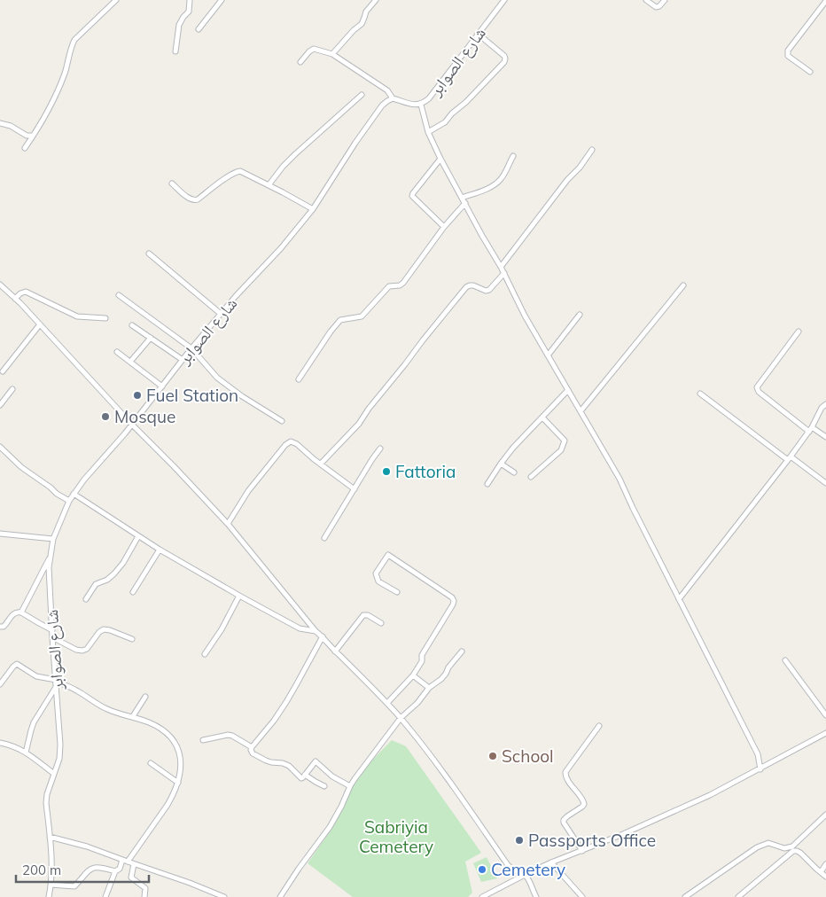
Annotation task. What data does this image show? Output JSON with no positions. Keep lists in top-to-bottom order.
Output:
{
  "streets": {
    "street": ["شارع الصوابر"]
  },
  "parks": ["Sabriyia Cemetery"],
  "places": [
    "Fuel Station",
    "Mosque",
    "Fattoria",
    "School",
    "Passports Office",
    "Cemetery"
  ],
  "scale_bar": "200 m"
}
